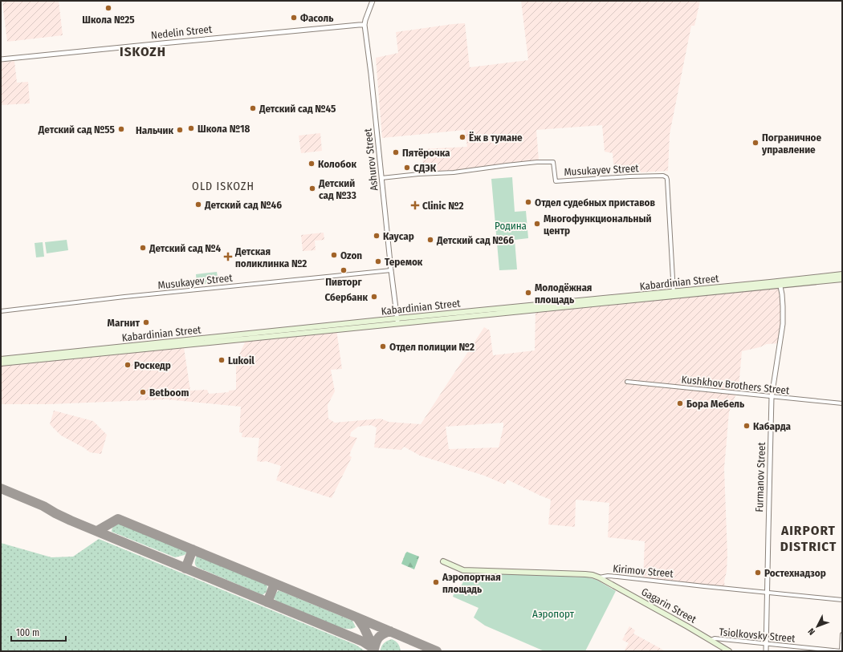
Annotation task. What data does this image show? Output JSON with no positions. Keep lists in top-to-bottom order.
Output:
{
  "streets": {
    "main road": ["Kabardinian Street", "Kirimov Street", "Gagarin Street"],
    "street": [
      "Nedelin Street",
      "Ashurov Street",
      "Musukayev Street",
      "Kushkhov Brothers Street",
      "Furmanov Street",
      "Tsiolkovsky Street"
    ]
  },
  "crossings": [
    ["Nedelin Street", "Ashurov Street"],
    ["Ashurov Street", "Musukayev Street"],
    ["Ashurov Street", "Kabardinian Street"],
    ["Musukayev Street", "Kabardinian Street"],
    ["Kabardinian Street", "Furmanov Street"],
    ["Kushkhov Brothers Street", "Furmanov Street"],
    ["Furmanov Street", "Kirimov Street"],
    ["Furmanov Street", "Tsiolkovsky Street"],
    ["Kirimov Street", "Gagarin Street"],
    ["Gagarin Street", "Tsiolkovsky Street"]
  ],
  "districts": ["ISKOZH", "OLD ISKOZH", "AIRPORT DISTRICT"],
  "parks": ["Родина", "Аэропорт"],
  "places": {
    "other": [
      "Школа №25",
      "Фасоль",
      "Детский сад №45",
      "Школа №18",
      "Детский сад №55",
      "Нальчик",
      "Ёж в тумане",
      "Пограничное управление",
      "Пятёрочка",
      "Колобок",
      "СДЭК",
      "Детский сад №33",
      "Отдел судебных приставов",
      "Детский сад №46",
      "Многофункциональный центр",
      "Каусар",
      "Детский сад №66",
      "Детский сад №4",
      "Ozon",
      "Теремок",
      "Пивторг",
      "Молодёжная площадь",
      "Сбербанк",
      "Магнит",
      "Отдел полиции №2",
      "Lukoil",
      "Роскедр",
      "Betboom",
      "Бора Мебель",
      "Кабарда",
      "Ростехнадзор",
      "Аэропортная площадь"
    ],
    "health": ["Clinic №2", "Детская поликлинка №2"]
  },
  "scale_bar": "100 m",
  "north": "bottom left"
}
